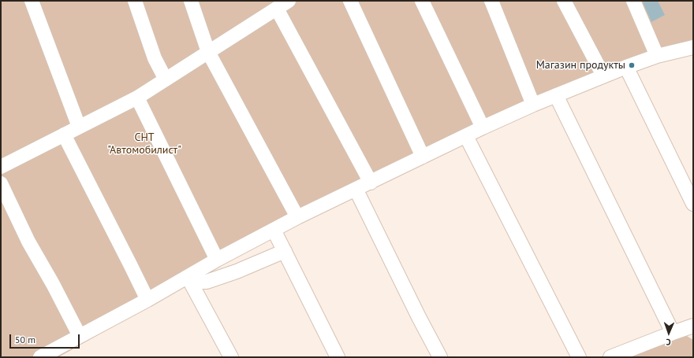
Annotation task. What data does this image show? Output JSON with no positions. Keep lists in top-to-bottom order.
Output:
{
  "parks": ["СНТ \"Автомобилист\""],
  "places": ["Магазин продукты"],
  "scale_bar": "50 m",
  "north": "bottom"
}
